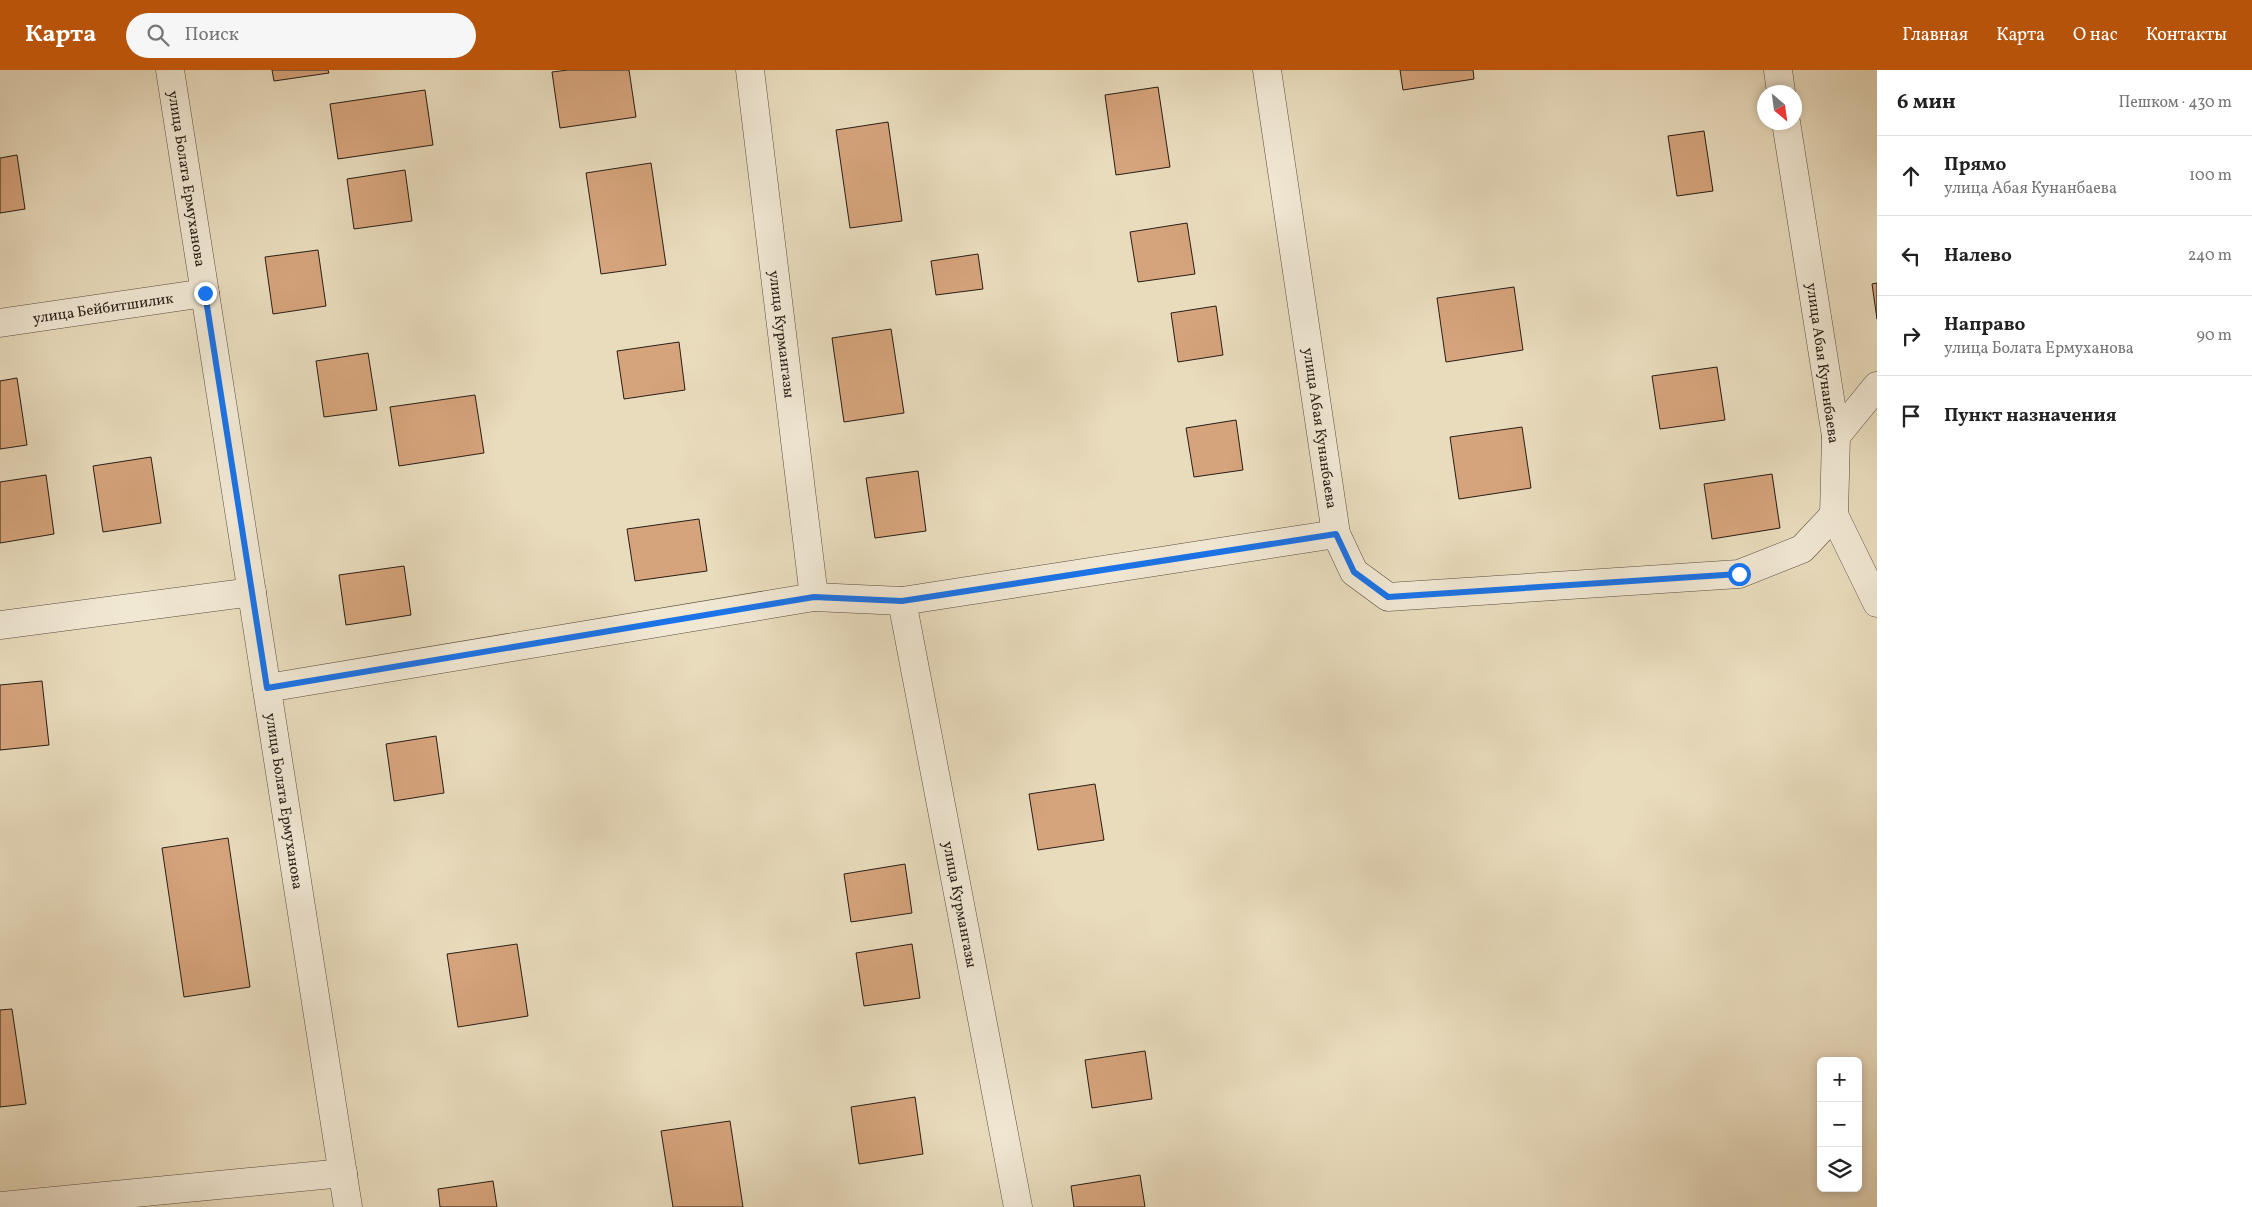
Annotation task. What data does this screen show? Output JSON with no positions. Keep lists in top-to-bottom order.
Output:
{
  "streets": {
    "street": [
      "улица Болата Ермуханова",
      "улица Бейбитшилик",
      "улица Курмангазы",
      "улица Абая Кунанбаева"
    ]
  },
  "crossings": [
    ["улица Болата Ермуханова", "улица Бейбитшилик"]
  ],
  "north": "bottom right",
  "page": {
    "header": "Карта",
    "search": "Поиск",
    "nav": [
      "Главная",
      "Карта",
      "О нас",
      "Контакты"
    ],
    "heading": ["6 мин", "Пешком · 430 m"],
    "list": [
      ["Прямо", "улица Абая Кунанбаева", "100 m"],
      ["Налево", "240 m"],
      ["Направо", "улица Болата Ермуханова", "90 m"],
      "Пункт назначения"
    ],
    "map_buttons": ["+", "−"]
  }
}
